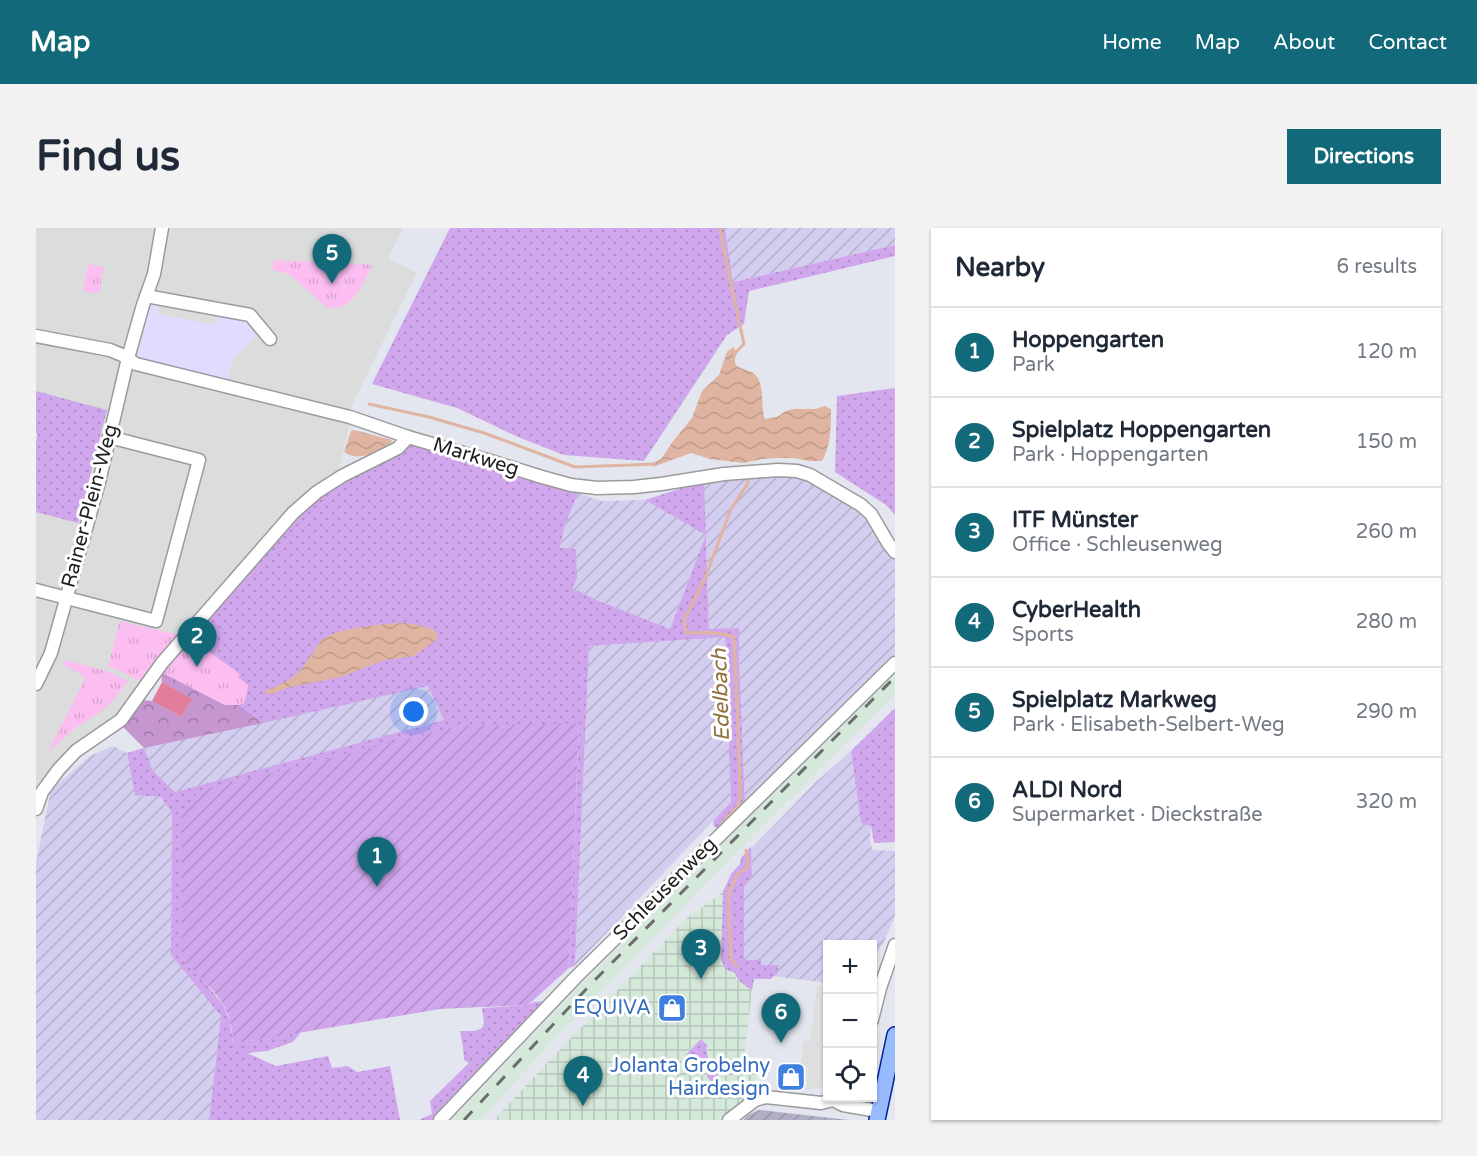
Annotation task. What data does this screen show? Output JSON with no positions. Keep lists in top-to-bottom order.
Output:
{
  "streets": {
    "street": ["Markweg", "Rainer-Plein-Weg", "Schleusenweg"]
  },
  "crossings": [
    ["Markweg", "Rainer-Plein-Weg"]
  ],
  "water": ["Edelbach"],
  "places": {
    "shop": ["EQUIVA", "Jolanta Grobelny Hairdesign"]
  },
  "page": {
    "header": "Map",
    "nav": [
      "Home",
      "Map",
      "About",
      "Contact"
    ],
    "buttons": "Directions",
    "title": "Find us",
    "heading": ["Nearby", "6 results"],
    "pins": [
      "5",
      "2",
      "1",
      "3",
      "6",
      "4"
    ],
    "list": [
      {
        "mark": "1",
        "name": "Hoppengarten",
        "note": "Park",
        "value": "120 m"
      },
      {
        "mark": "2",
        "name": "Spielplatz Hoppengarten",
        "note": "Park · Hoppengarten",
        "value": "150 m"
      },
      {
        "mark": "3",
        "name": "ITF Münster",
        "note": "Office · Schleusenweg",
        "value": "260 m"
      },
      {
        "mark": "4",
        "name": "CyberHealth",
        "note": "Sports",
        "value": "280 m"
      },
      {
        "mark": "5",
        "name": "Spielplatz Markweg",
        "note": "Park · Elisabeth-Selbert-Weg",
        "value": "290 m"
      },
      {
        "mark": "6",
        "name": "ALDI Nord",
        "note": "Supermarket · Dieckstraße",
        "value": "320 m"
      }
    ],
    "map_buttons": ["+", "−"]
  }
}
